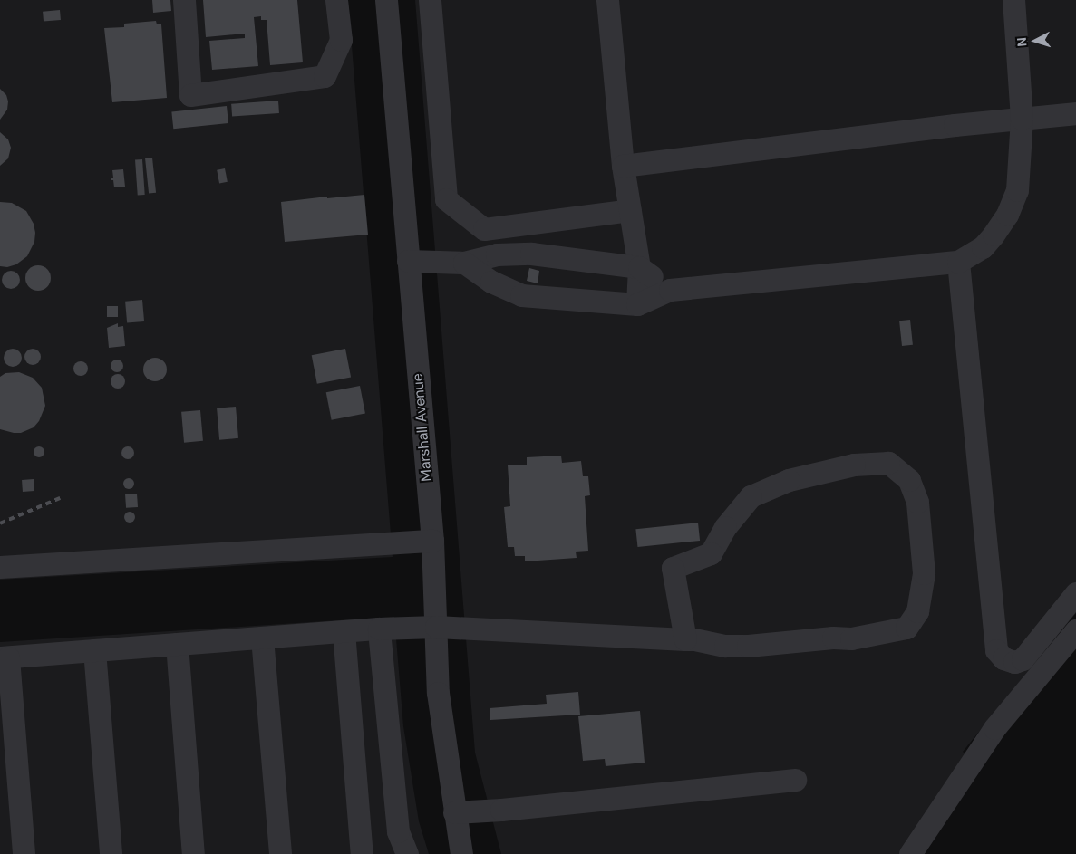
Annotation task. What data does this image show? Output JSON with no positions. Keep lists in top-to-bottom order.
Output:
{
  "streets": {
    "street": ["Marshall Avenue"]
  },
  "north": "left"
}
